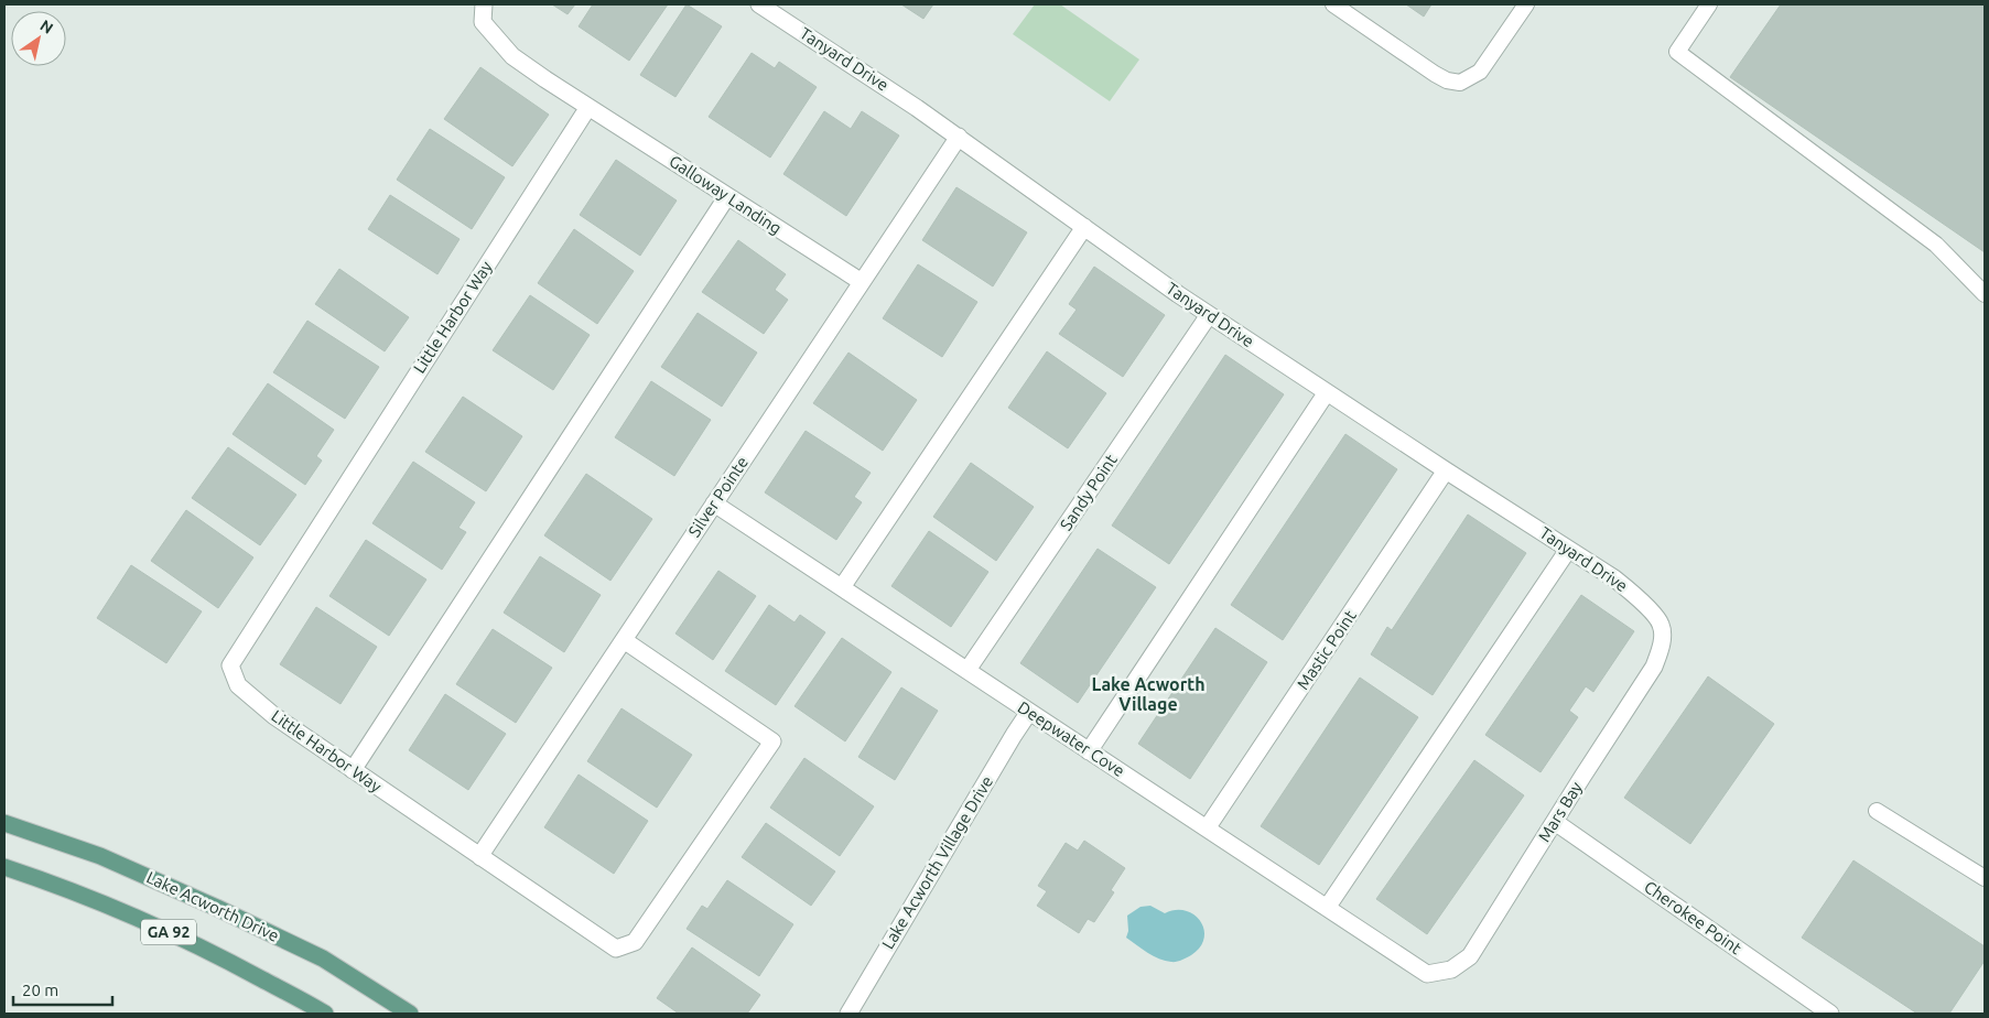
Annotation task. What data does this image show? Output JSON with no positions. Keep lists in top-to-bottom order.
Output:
{
  "streets": {
    "main road": ["Lake Acworth Drive", "GA 92"],
    "street": [
      "Tanyard Drive",
      "Galloway Landing",
      "Little Harbor Way",
      "Sandy Point",
      "Silver Pointe",
      "Mastic Point",
      "Deepwater Cove",
      "Mars Bay",
      "Lake Acworth Village Drive",
      "Cherokee Point"
    ]
  },
  "crossings": [
    ["Tanyard Drive", "Sandy Point"],
    ["Tanyard Drive", "Silver Pointe"],
    ["Tanyard Drive", "Mastic Point"],
    ["Tanyard Drive", "Mars Bay"],
    ["Galloway Landing", "Little Harbor Way"],
    ["Galloway Landing", "Silver Pointe"],
    ["Little Harbor Way", "Silver Pointe"],
    ["Sandy Point", "Deepwater Cove"],
    ["Silver Pointe", "Deepwater Cove"],
    ["Mastic Point", "Deepwater Cove"],
    ["Deepwater Cove", "Mars Bay"],
    ["Deepwater Cove", "Lake Acworth Village Drive"],
    ["Mars Bay", "Cherokee Point"]
  ],
  "districts": ["Lake Acworth Village"],
  "scale_bar": "20 m",
  "north": "top right"
}
